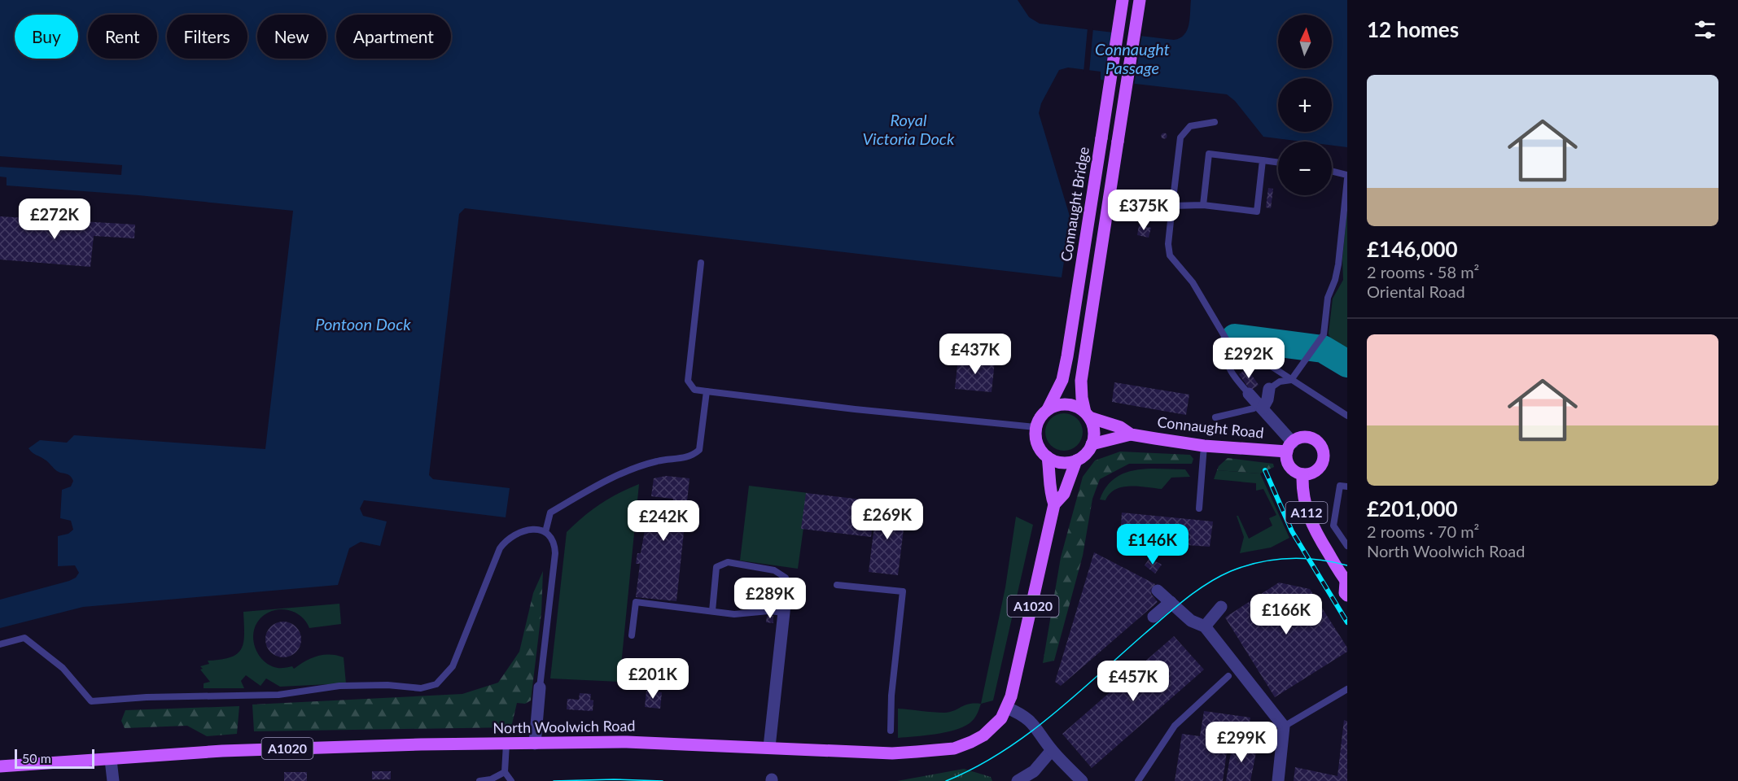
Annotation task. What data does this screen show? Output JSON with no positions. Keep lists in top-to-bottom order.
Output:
{
  "streets": {
    "main road": [
      "Connaught Bridge",
      "Connaught Road",
      "A112",
      "A1020",
      "North Woolwich Road"
    ]
  },
  "crossings": [
    ["Connaught Bridge", "Connaught Road"],
    ["Connaught Bridge", "A1020"],
    ["Connaught Road", "A112"],
    ["Connaught Road", "A1020"],
    ["A1020", "North Woolwich Road"]
  ],
  "water": ["Connaught Passage", "Royal Victoria Dock", "Pontoon Dock"],
  "scale_bar": "50 m",
  "north": "top",
  "page": {
    "heading": "12 homes",
    "map_buttons": ["+", "−"],
    "chip": [
      "Buy",
      "Rent",
      "Filters",
      "New",
      "Apartment"
    ],
    "list": [
      {
        "name": "£146,000",
        "note": "2 rooms · 58 m² · Oriental Road"
      },
      {
        "name": "£201,000",
        "note": "2 rooms · 70 m² · North Woolwich Road"
      }
    ],
    "price": [
      "£375K",
      "£272K",
      "£437K",
      "£292K",
      "£269K",
      "£242K",
      "£146K",
      "£289K",
      "£166K",
      "£201K",
      "£457K",
      "£299K"
    ],
    "scale": "50 m"
  }
}
